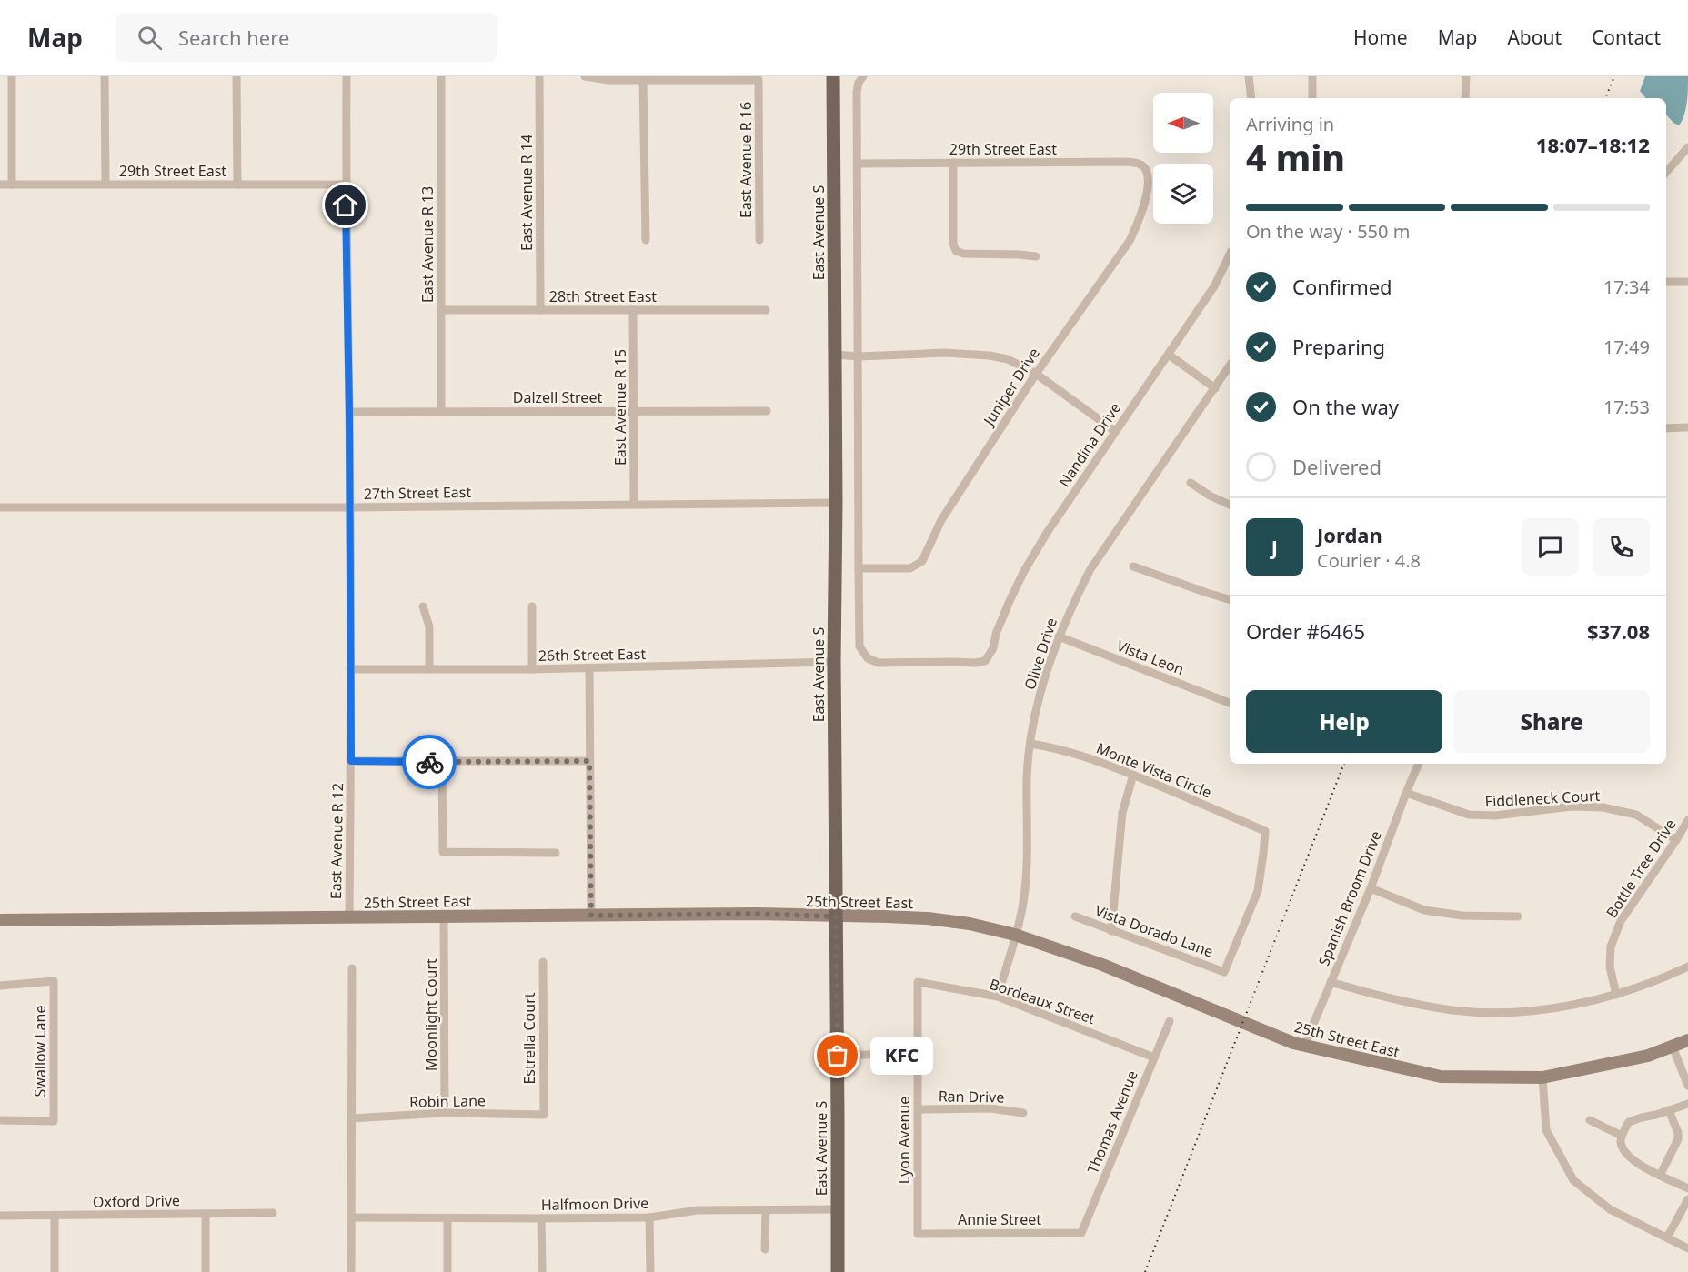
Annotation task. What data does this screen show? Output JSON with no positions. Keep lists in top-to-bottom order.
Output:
{
  "streets": {
    "main road": ["East Avenue S", "25th Street East"],
    "street": [
      "29th Street East",
      "East Avenue R 16",
      "East Avenue R 14",
      "East Avenue R 13",
      "28th Street East",
      "Juniper Drive",
      "Dalzell Street",
      "East Avenue R 15",
      "Nandina Drive",
      "27th Street East",
      "Olive Drive",
      "26th Street East",
      "Vista Leon",
      "Monte Vista Circle",
      "Fiddleneck Court",
      "East Avenue R 12",
      "Bottle Tree Drive",
      "Spanish Broom Drive",
      "Vista Dorado Lane",
      "Bordeaux Street",
      "Moonlight Court",
      "Estrella Court",
      "Swallow Lane",
      "Ran Drive",
      "Robin Lane",
      "Thomas Avenue",
      "Lyon Avenue",
      "Oxford Drive",
      "Halfmoon Drive",
      "Annie Street"
    ]
  },
  "crossings": [
    ["29th Street East", "Juniper Drive"],
    ["29th Street East", "East Avenue R 12"],
    ["East Avenue R 14", "28th Street East"],
    ["East Avenue S", "27th Street East"],
    ["East Avenue S", "26th Street East"],
    ["East Avenue S", "25th Street East"],
    ["East Avenue S", "Halfmoon Drive"],
    ["East Avenue R 13", "28th Street East"],
    ["East Avenue R 13", "Dalzell Street"],
    ["28th Street East", "East Avenue R 15"],
    ["Juniper Drive", "Nandina Drive"],
    ["Dalzell Street", "East Avenue R 15"],
    ["Dalzell Street", "East Avenue R 12"],
    ["East Avenue R 15", "27th Street East"],
    ["27th Street East", "East Avenue R 12"],
    ["Olive Drive", "Vista Leon"],
    ["Olive Drive", "Monte Vista Circle"],
    ["Olive Drive", "25th Street East"],
    ["Olive Drive", "Bordeaux Street"],
    ["26th Street East", "East Avenue R 12"],
    ["Monte Vista Circle", "Vista Dorado Lane"],
    ["Fiddleneck Court", "Bottle Tree Drive"],
    ["Fiddleneck Court", "Spanish Broom Drive"],
    ["East Avenue R 12", "25th Street East"],
    ["Spanish Broom Drive", "25th Street East"],
    ["25th Street East", "Moonlight Court"],
    ["Bordeaux Street", "Thomas Avenue"],
    ["Bordeaux Street", "Lyon Avenue"],
    ["Moonlight Court", "Robin Lane"],
    ["Estrella Court", "Robin Lane"],
    ["Ran Drive", "Lyon Avenue"],
    ["Thomas Avenue", "Annie Street"],
    ["Lyon Avenue", "Annie Street"]
  ],
  "places": ["KFC"],
  "north": "left",
  "page": {
    "header": "Map",
    "search": "Search here",
    "nav": [
      "Home",
      "Map",
      "About",
      "Contact"
    ],
    "heading": ["4 min", "Arriving in", "18:07–18:12"],
    "panel": [
      "Jordan",
      "Courier · 4.8",
      "Order #6465",
      "$37.08"
    ],
    "bar": "On the way · 550 m",
    "list": [
      ["Confirmed", "17:34"],
      ["Preparing", "17:49"],
      ["On the way", "17:53"],
      "Delivered"
    ],
    "round": "J",
    "buttons": ["Help", "Share"],
    "bubble": "KFC"
  }
}
